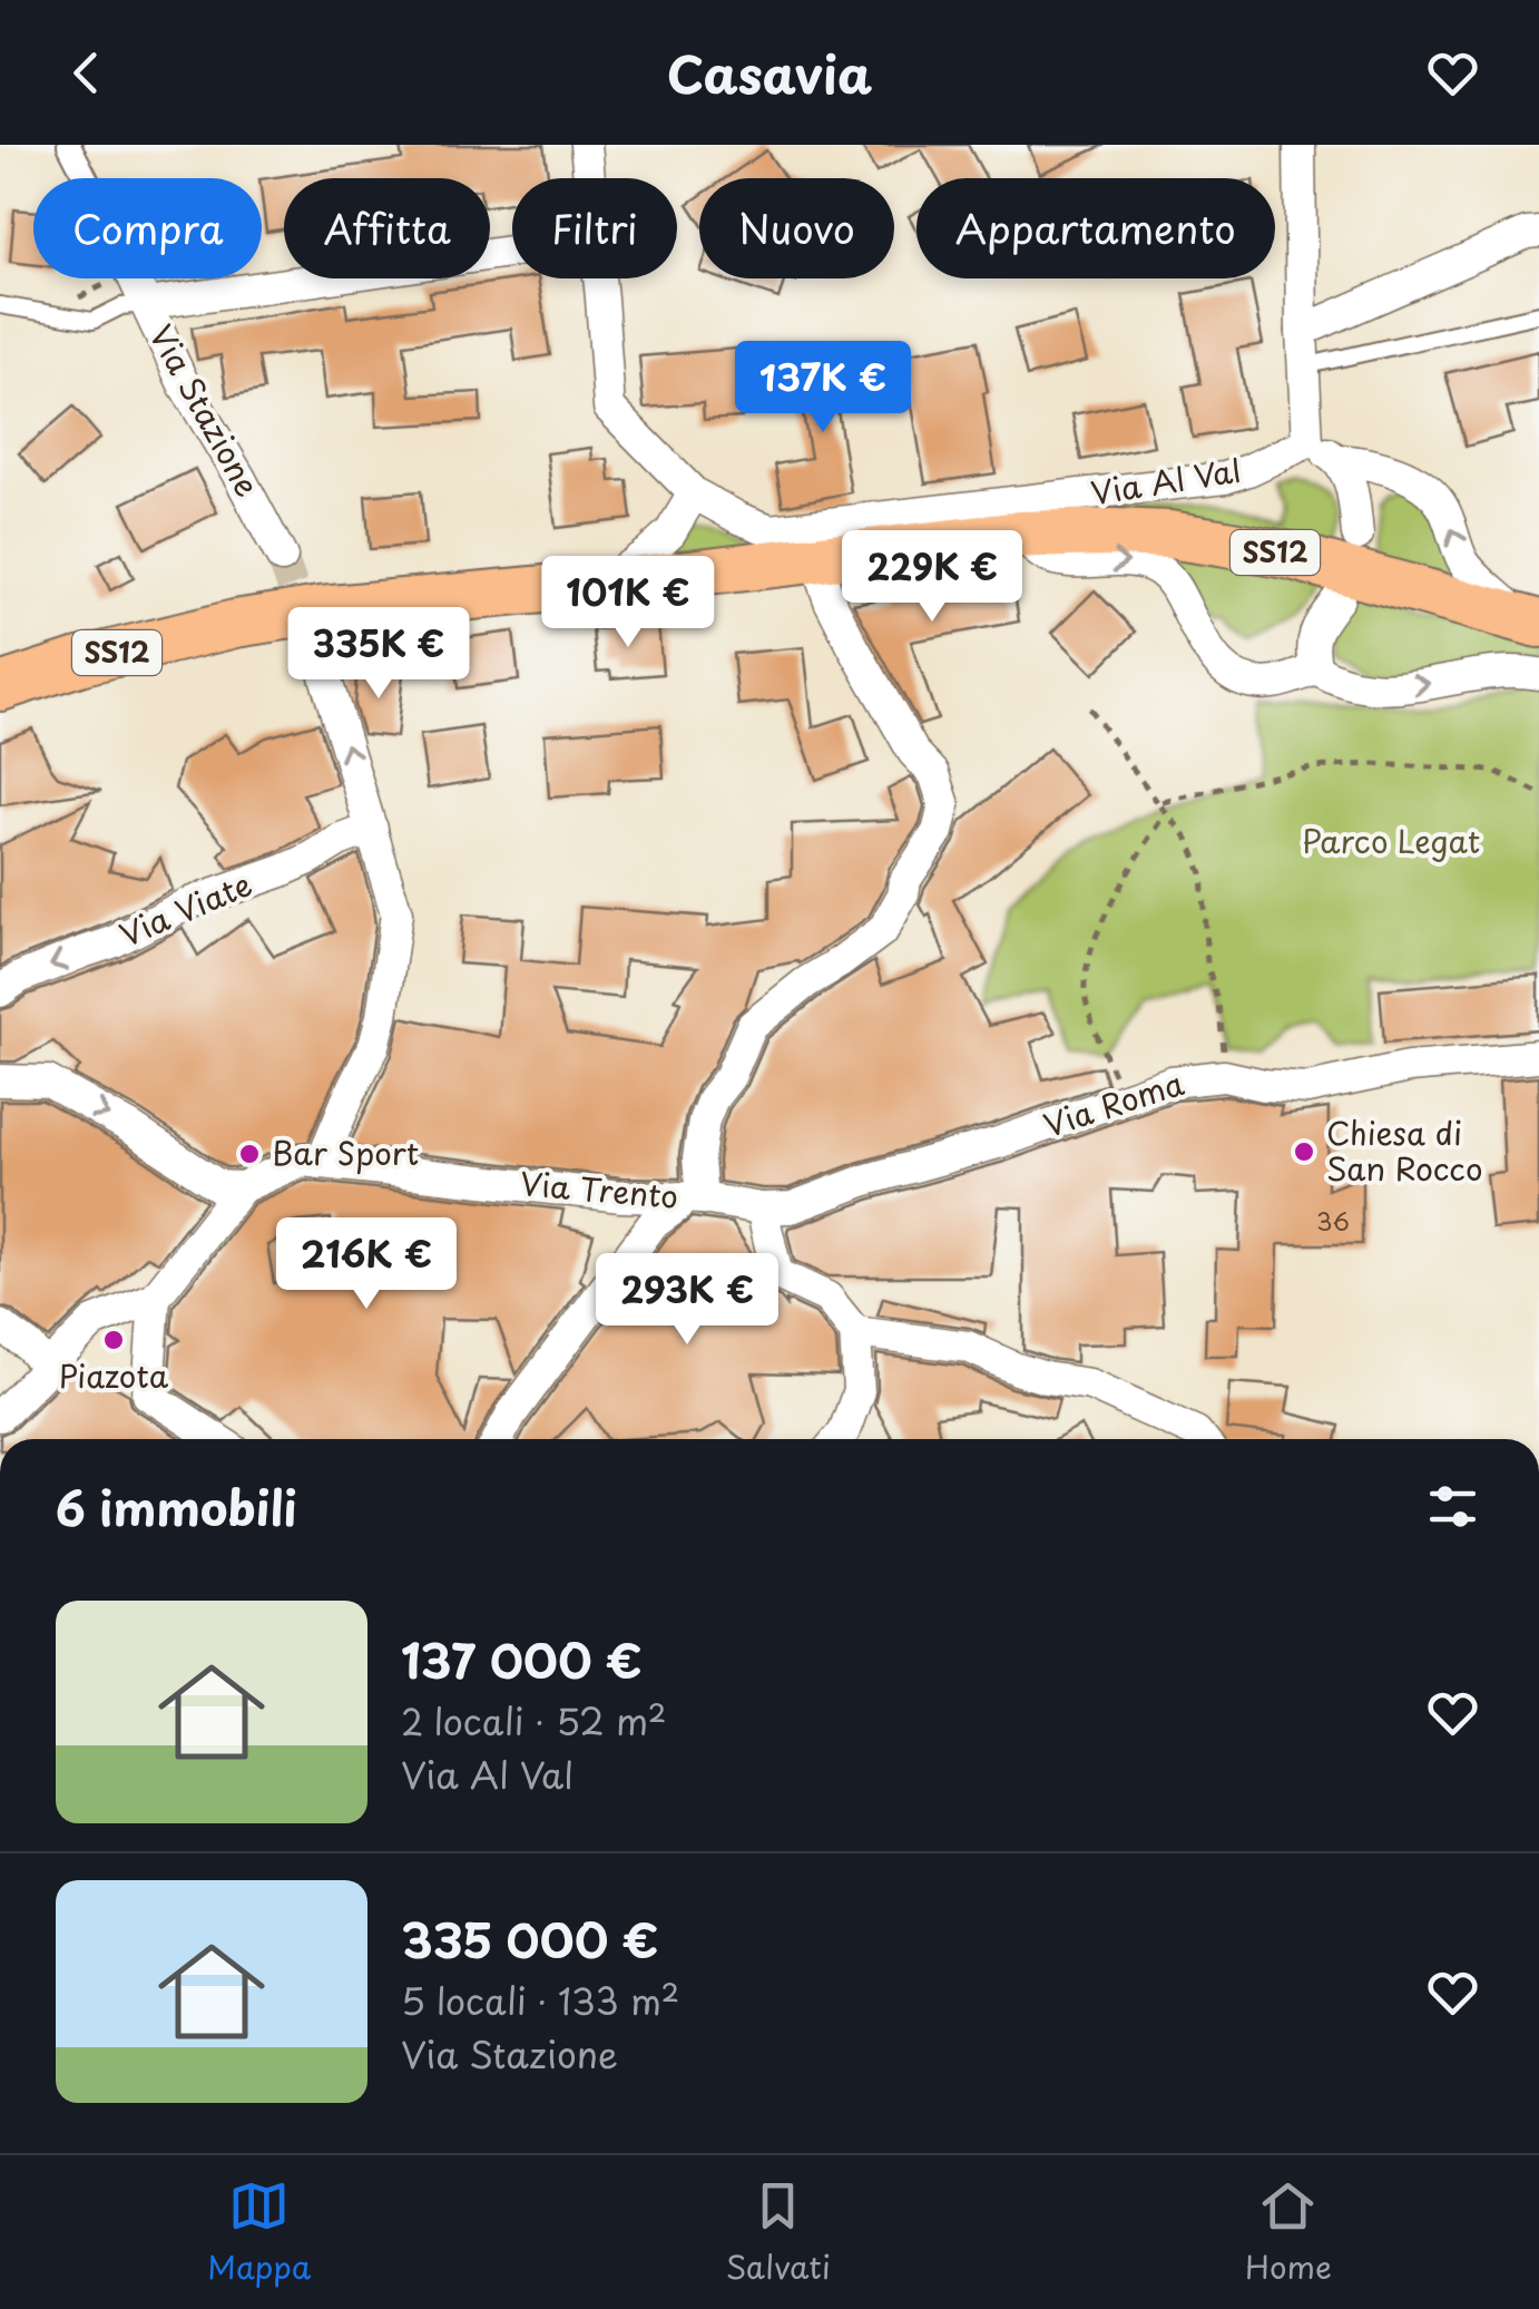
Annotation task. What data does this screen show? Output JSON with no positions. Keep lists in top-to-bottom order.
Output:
{
  "streets": {
    "main road": ["SS12"],
    "street": [
      "Via Stazione",
      "Via Al Val",
      "Via Viate",
      "Via Roma",
      "Via Trento"
    ]
  },
  "crossings": [
    ["Via Roma", "Via Trento"]
  ],
  "one_way": ["Via Viate"],
  "parks": ["Parco Legat"],
  "places": ["Chiesa di San Rocco", "Bar Sport", "Piazota"],
  "house_numbers": ["36"],
  "page": {
    "header": "Casavia",
    "chip": [
      "Compra",
      "Affitta",
      "Filtri",
      "Nuovo",
      "Appartamento"
    ],
    "price": [
      "137K €",
      "229K €",
      "101K €",
      "335K €",
      "216K €",
      "293K €"
    ],
    "heading": "6 immobili",
    "list": [
      {
        "name": "137 000 €",
        "note": "2 locali · 52 m² · Via Al Val"
      },
      {
        "name": "335 000 €",
        "note": "5 locali · 133 m² · Via Stazione"
      }
    ],
    "tabs": ["Mappa", "Salvati", "Home"]
  }
}
